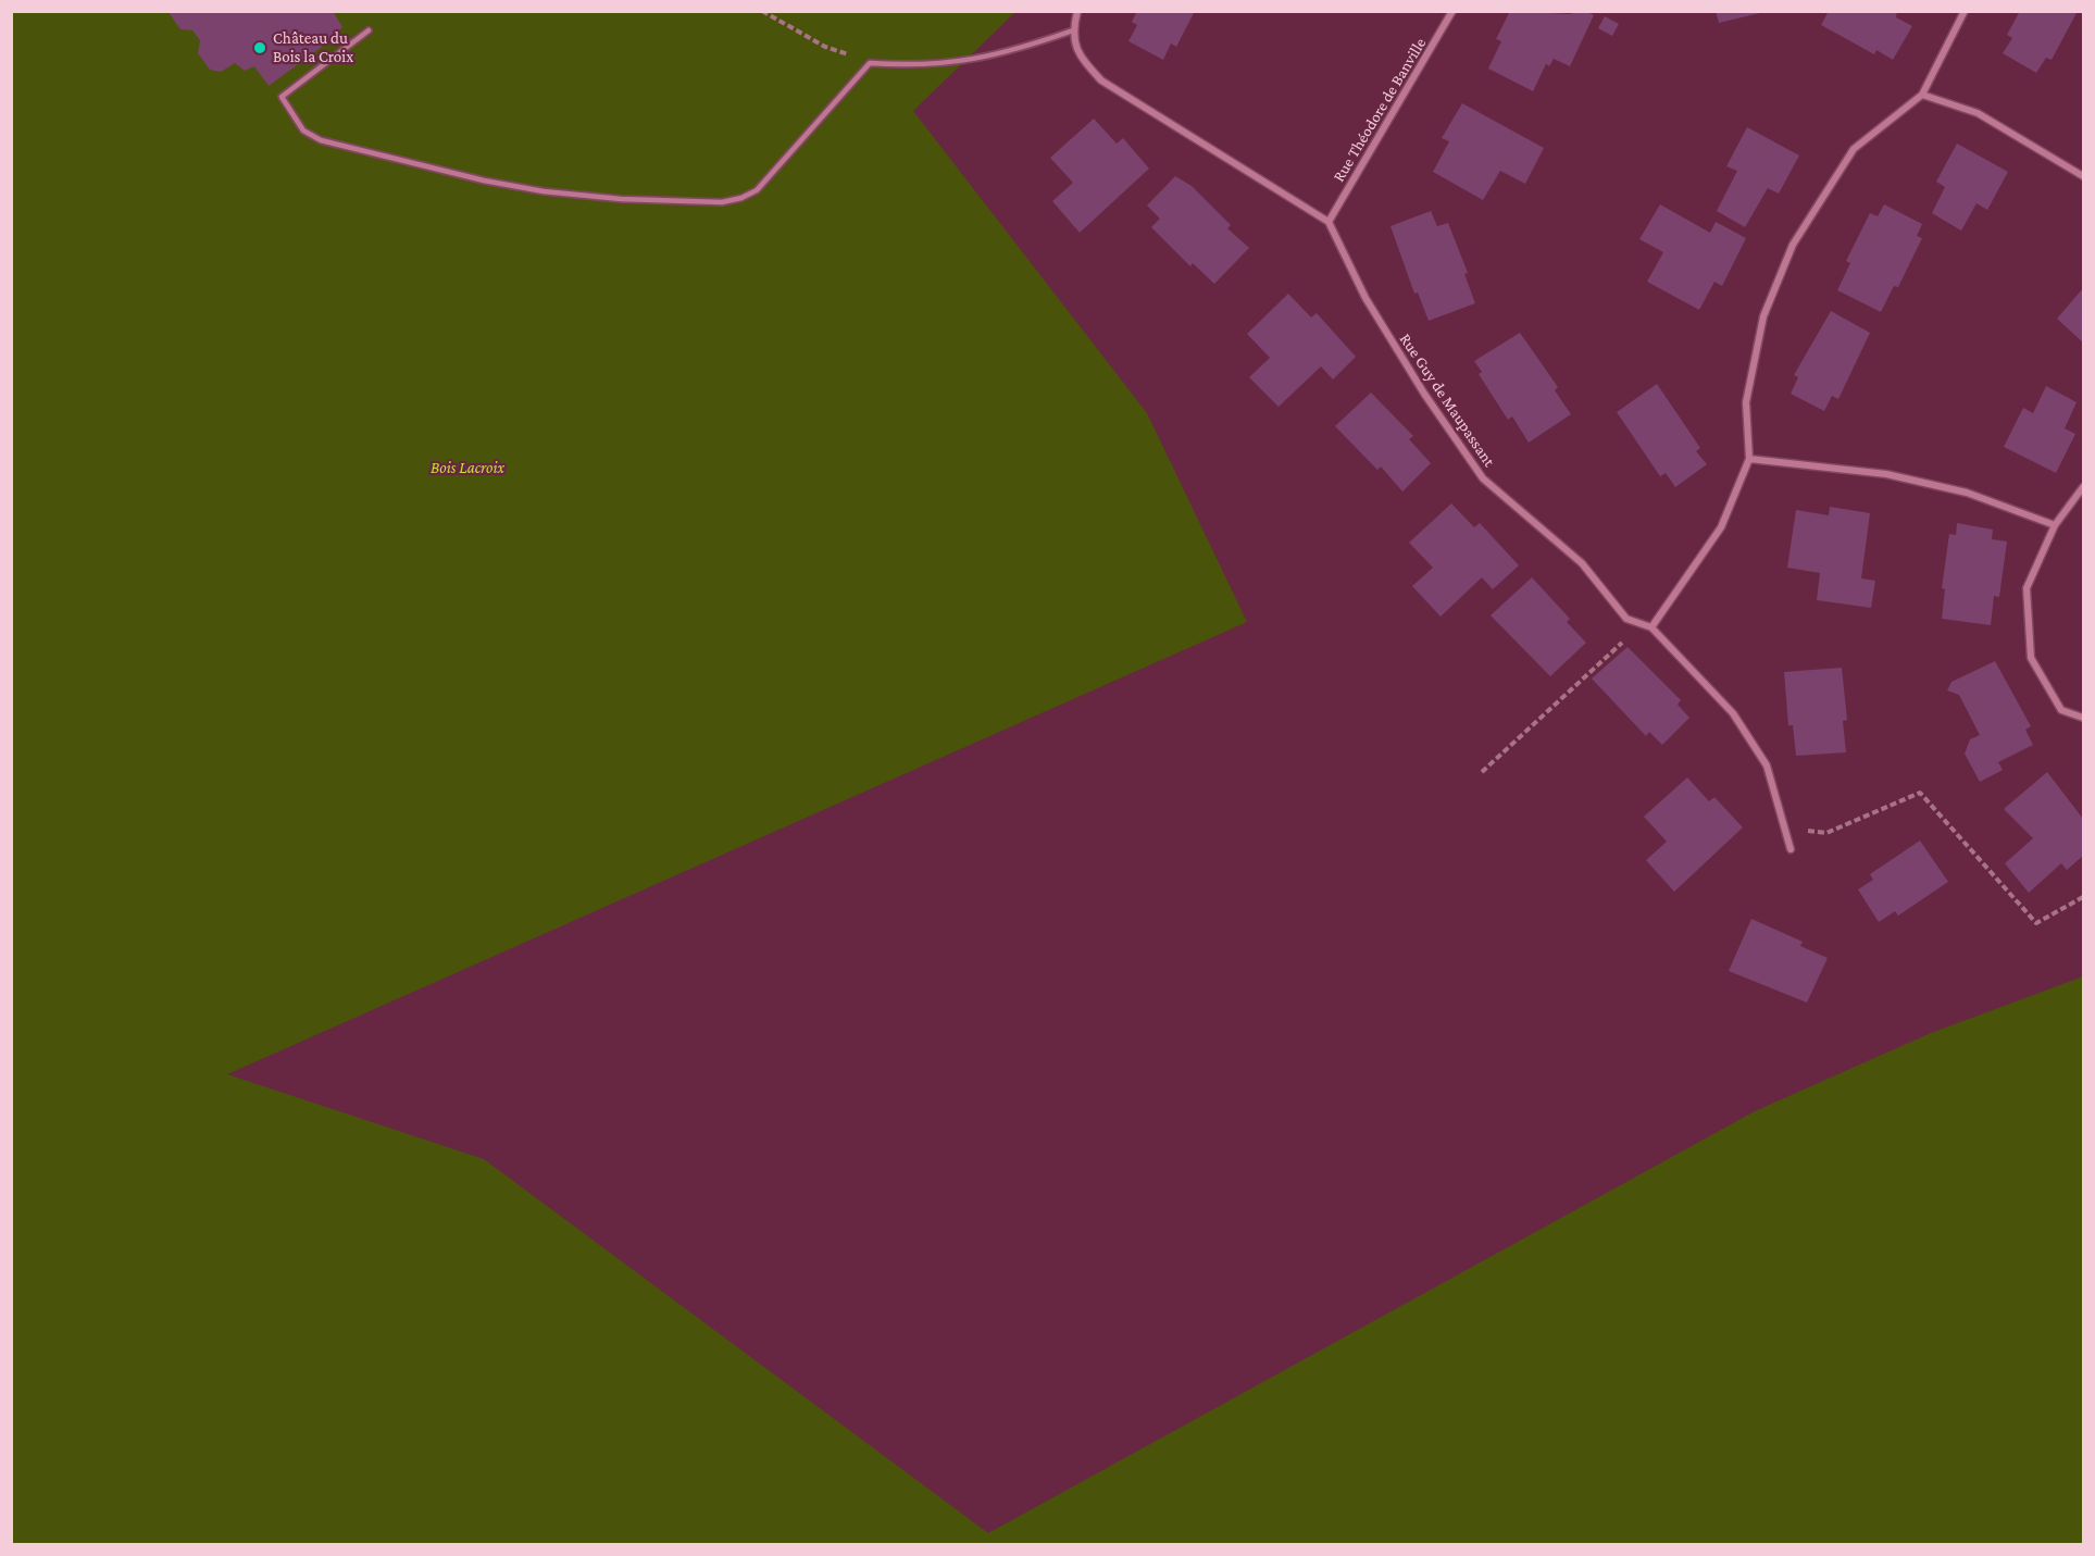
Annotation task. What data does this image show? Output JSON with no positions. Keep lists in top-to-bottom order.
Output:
{
  "streets": {
    "street": ["Rue Théodore de Banville", "Rue Guy de Maupassant"]
  },
  "crossings": [
    ["Rue Théodore de Banville", "Rue Guy de Maupassant"]
  ],
  "parks": ["Bois Lacroix"],
  "places": ["Château du Bois la Croix"]
}
